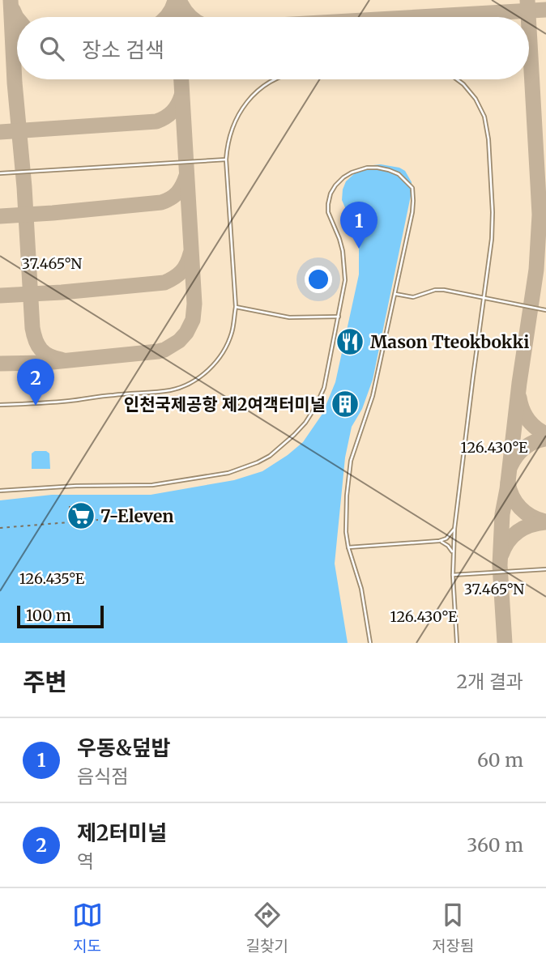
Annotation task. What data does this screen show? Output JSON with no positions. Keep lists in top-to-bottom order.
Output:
{
  "places": {
    "restaurant": ["Mason Tteokbokki"],
    "building": ["인천국제공항 제2여객터미널"],
    "supermarket": ["7-Eleven"]
  },
  "scale_bar": "100 m",
  "page": {
    "search": "장소 검색",
    "pins": ["1", "2"],
    "scale": "100 m",
    "heading": ["주변", "2개 결과"],
    "list": [
      {
        "mark": "1",
        "name": "우동&덮밥",
        "note": "음식점",
        "value": "60 m"
      },
      {
        "mark": "2",
        "name": "제2터미널",
        "note": "역",
        "value": "360 m"
      }
    ],
    "nav": ["지도", "길찾기", "저장됨"]
  },
  "coordinates": ["37.465°N", "126.430°E", "126.435°E"]
}
